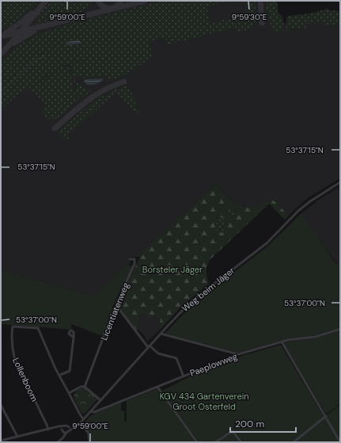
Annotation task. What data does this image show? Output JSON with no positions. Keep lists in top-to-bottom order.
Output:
{
  "streets": {
    "street": [
      "Weg beim Jäger",
      "Licentiatenweg",
      "Paeplowweg",
      "Lollenboom"
    ]
  },
  "crossings": [
    ["Weg beim Jäger", "Paeplowweg"]
  ],
  "parks": ["Borsteler Jäger", "KGV 434 Gartenverein Groot Osterfeld"],
  "scale_bar": "200 m",
  "coordinates": [
    "9°59'00\"E",
    "9°59'30\"E",
    "53°37'15\"N",
    "53°37'00\"N"
  ]
}
